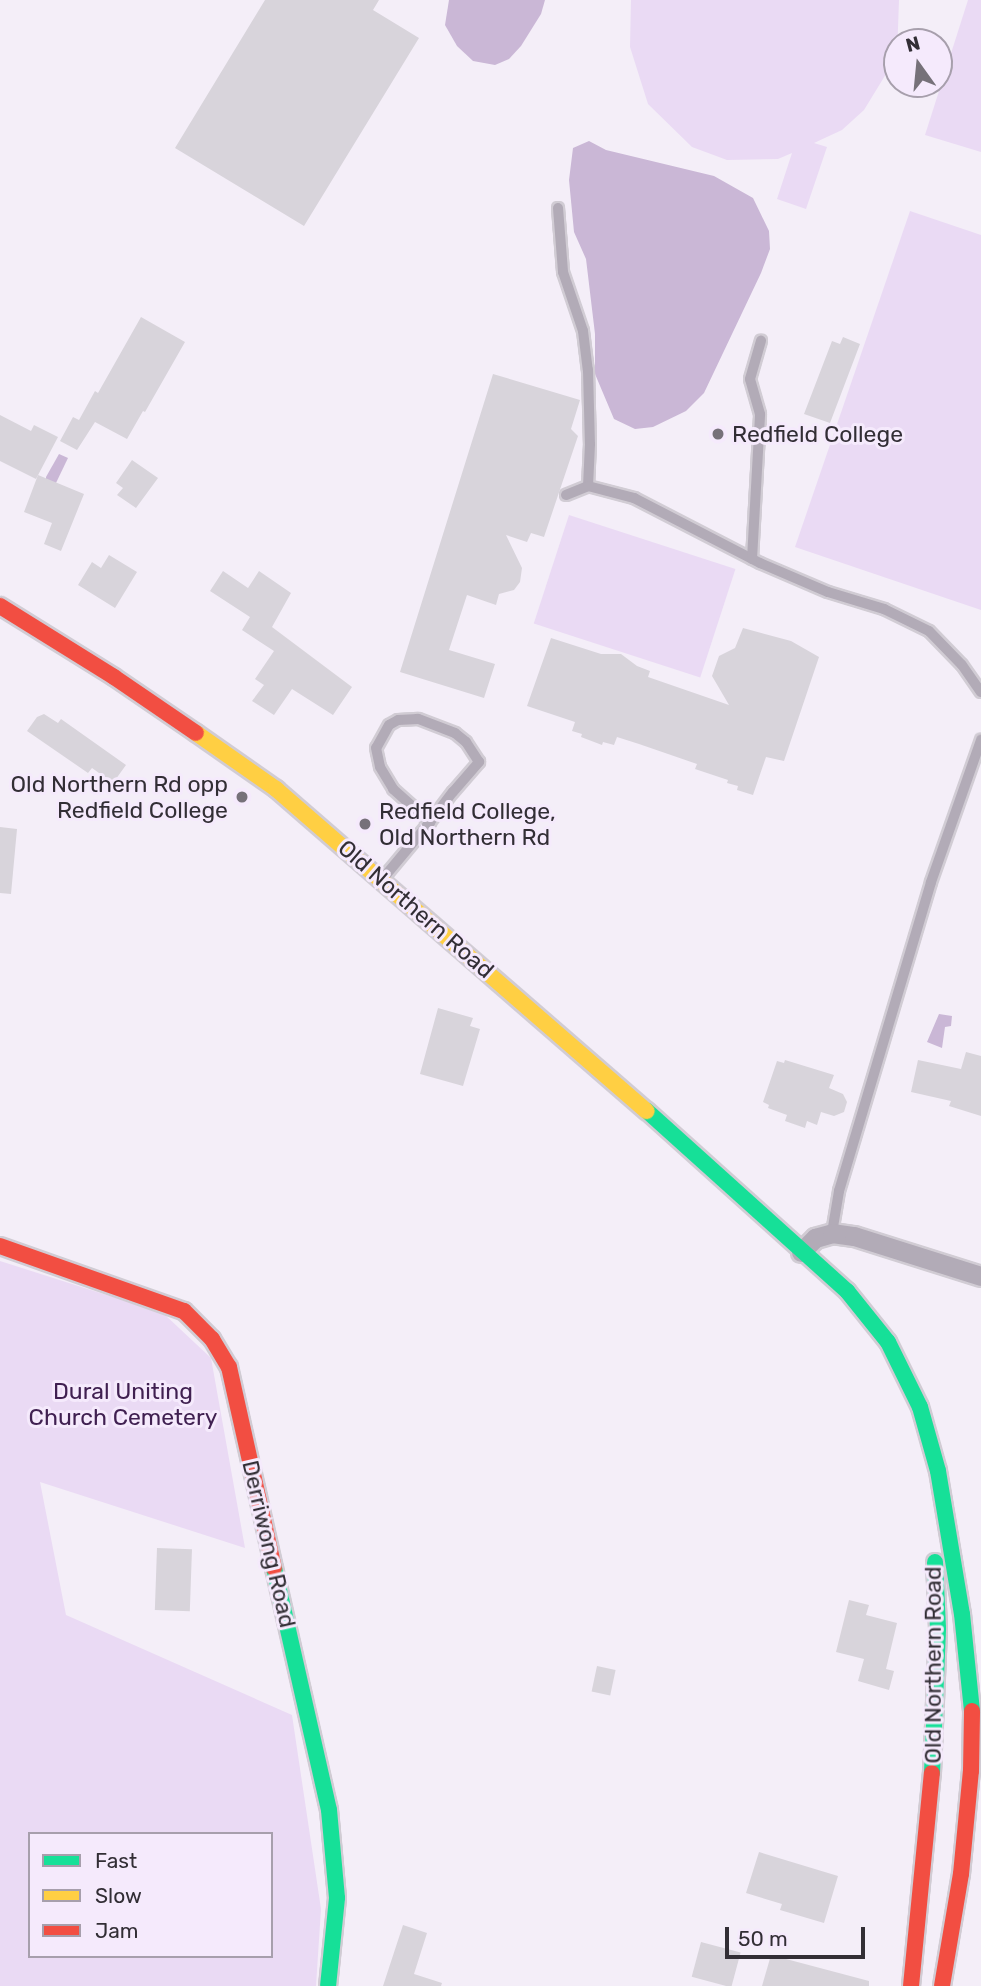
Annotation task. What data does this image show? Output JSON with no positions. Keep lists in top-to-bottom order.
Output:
{
  "streets": {
    "main road": ["Old Northern Road", "Derriwong Road"]
  },
  "parks": ["Dural Uniting Church Cemetery"],
  "places": ["Redfield College", "Old Northern Rd opp Redfield College", "Redfield College, Old Northern Rd"],
  "legend": ["Fast", "Slow", "Jam"],
  "scale_bar": "50 m",
  "north": "top"
}
